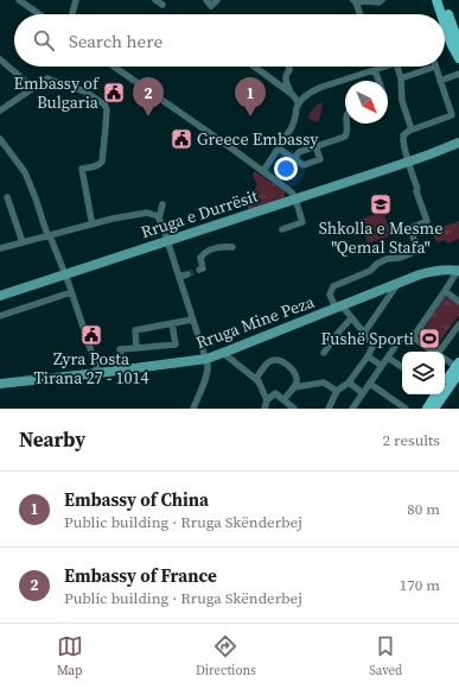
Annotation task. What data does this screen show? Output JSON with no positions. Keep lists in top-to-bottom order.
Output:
{
  "streets": {
    "main road": ["Rruga e Durrësit", "Rruga Mine Peza"]
  },
  "places": {
    "public building": ["Embassy of Bulgaria", "Greece Embassy", "Zyra Posta Tirana 27 - 1014"],
    "school or university": ["Shkolla e Mesme \"Qemal Stafa\""],
    "sports": ["Fushë Sporti"]
  },
  "north": "bottom right",
  "page": {
    "search": "Search here",
    "pins": ["1", "2"],
    "heading": ["Nearby", "2 results"],
    "list": [
      {
        "mark": "1",
        "name": "Embassy of China",
        "note": "Public building · Rruga Skënderbej",
        "value": "80 m"
      },
      {
        "mark": "2",
        "name": "Embassy of France",
        "note": "Public building · Rruga Skënderbej",
        "value": "170 m"
      }
    ],
    "nav": ["Map", "Directions", "Saved"]
  }
}
